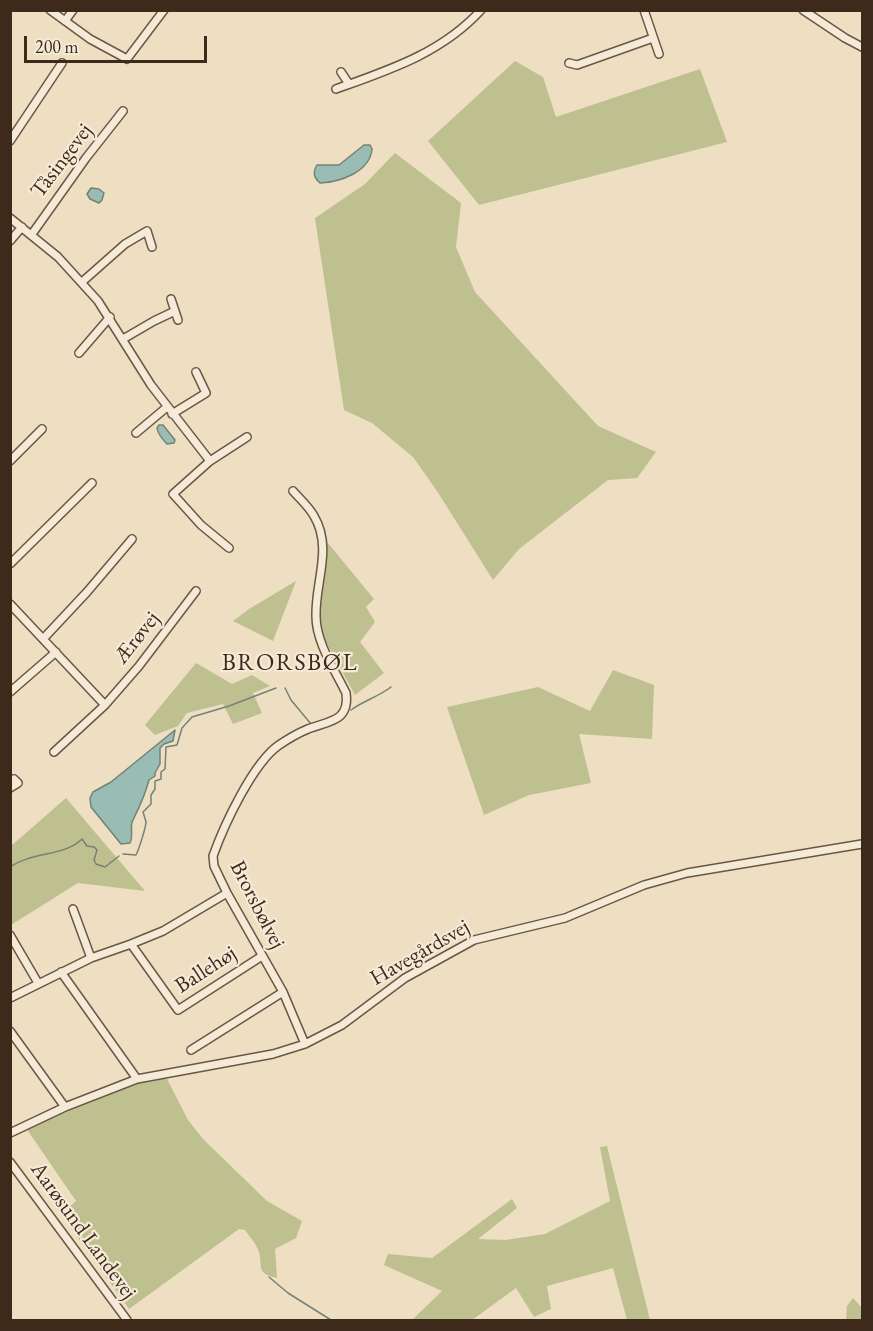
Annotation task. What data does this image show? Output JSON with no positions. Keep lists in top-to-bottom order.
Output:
{
  "streets": {
    "street": [
      "Tåsingevej",
      "Ærøvej",
      "Brorsbølvej",
      "Havegårdsvej",
      "Ballehøj",
      "Aarøsund Landevej"
    ]
  },
  "crossings": [
    ["Brorsbølvej", "Havegårdsvej"],
    ["Brorsbølvej", "Ballehøj"]
  ],
  "districts": ["BRORSBØL"],
  "scale_bar": "200 m"
}
